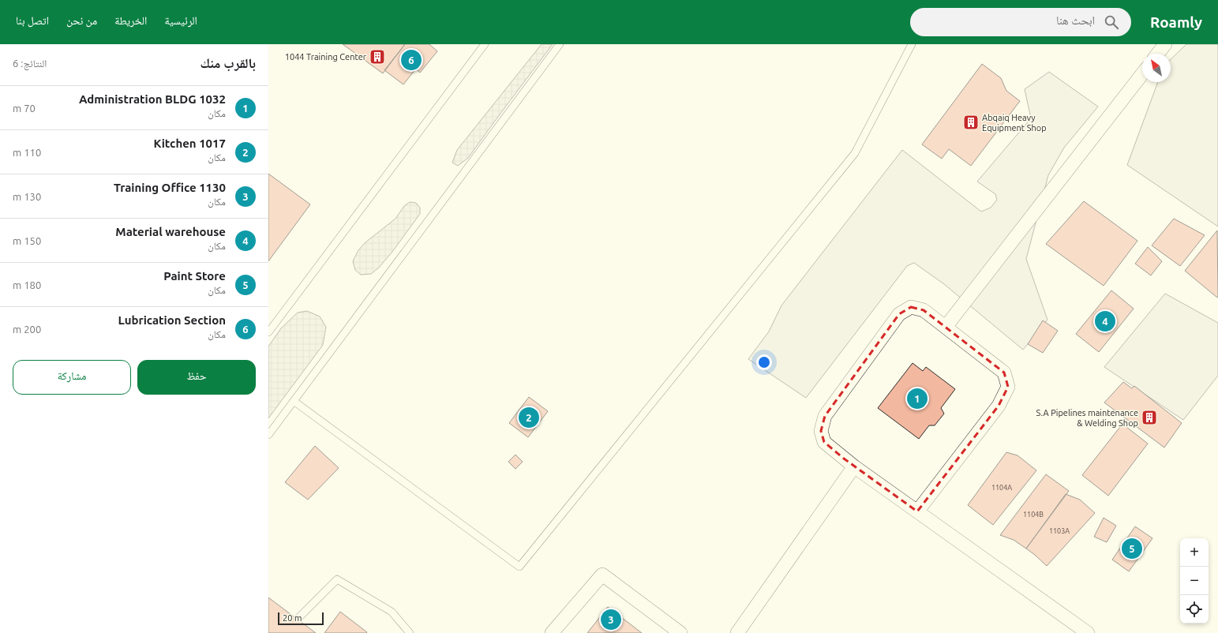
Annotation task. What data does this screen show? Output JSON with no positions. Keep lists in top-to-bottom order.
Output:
{
  "places": {
    "building": ["1044 Training Center", "Abqaiq Heavy Equipment Shop", "S.A Pipelines maintenance & Welding Shop"]
  },
  "house_numbers": ["1104A", "1104B", "1103A"],
  "scale_bar": "20 m",
  "north": "top left",
  "page": {
    "header": "Roamly",
    "search": "ابحث هنا",
    "nav": [
      "الرئيسية",
      "الخريطة",
      "من نحن",
      "اتصل بنا"
    ],
    "heading": ["بالقرب منك", "النتائج: 6"],
    "pins": [
      "6",
      "4",
      "1",
      "2",
      "5",
      "3"
    ],
    "list": [
      {
        "mark": "1",
        "name": "1032 Administration BLDG",
        "note": "مكان",
        "value": "70 m"
      },
      {
        "mark": "2",
        "name": "1017 Kitchen",
        "note": "مكان",
        "value": "110 m"
      },
      {
        "mark": "3",
        "name": "1130 Training Office",
        "note": "مكان",
        "value": "130 m"
      },
      {
        "mark": "4",
        "name": "Material warehouse",
        "note": "مكان",
        "value": "150 m"
      },
      {
        "mark": "5",
        "name": "Paint Store",
        "note": "مكان",
        "value": "180 m"
      },
      {
        "mark": "6",
        "name": "Lubrication Section",
        "note": "مكان",
        "value": "200 m"
      }
    ],
    "buttons": ["حفظ", "مشاركة"],
    "map_buttons": ["+", "−"],
    "scale": "20 m"
  }
}
